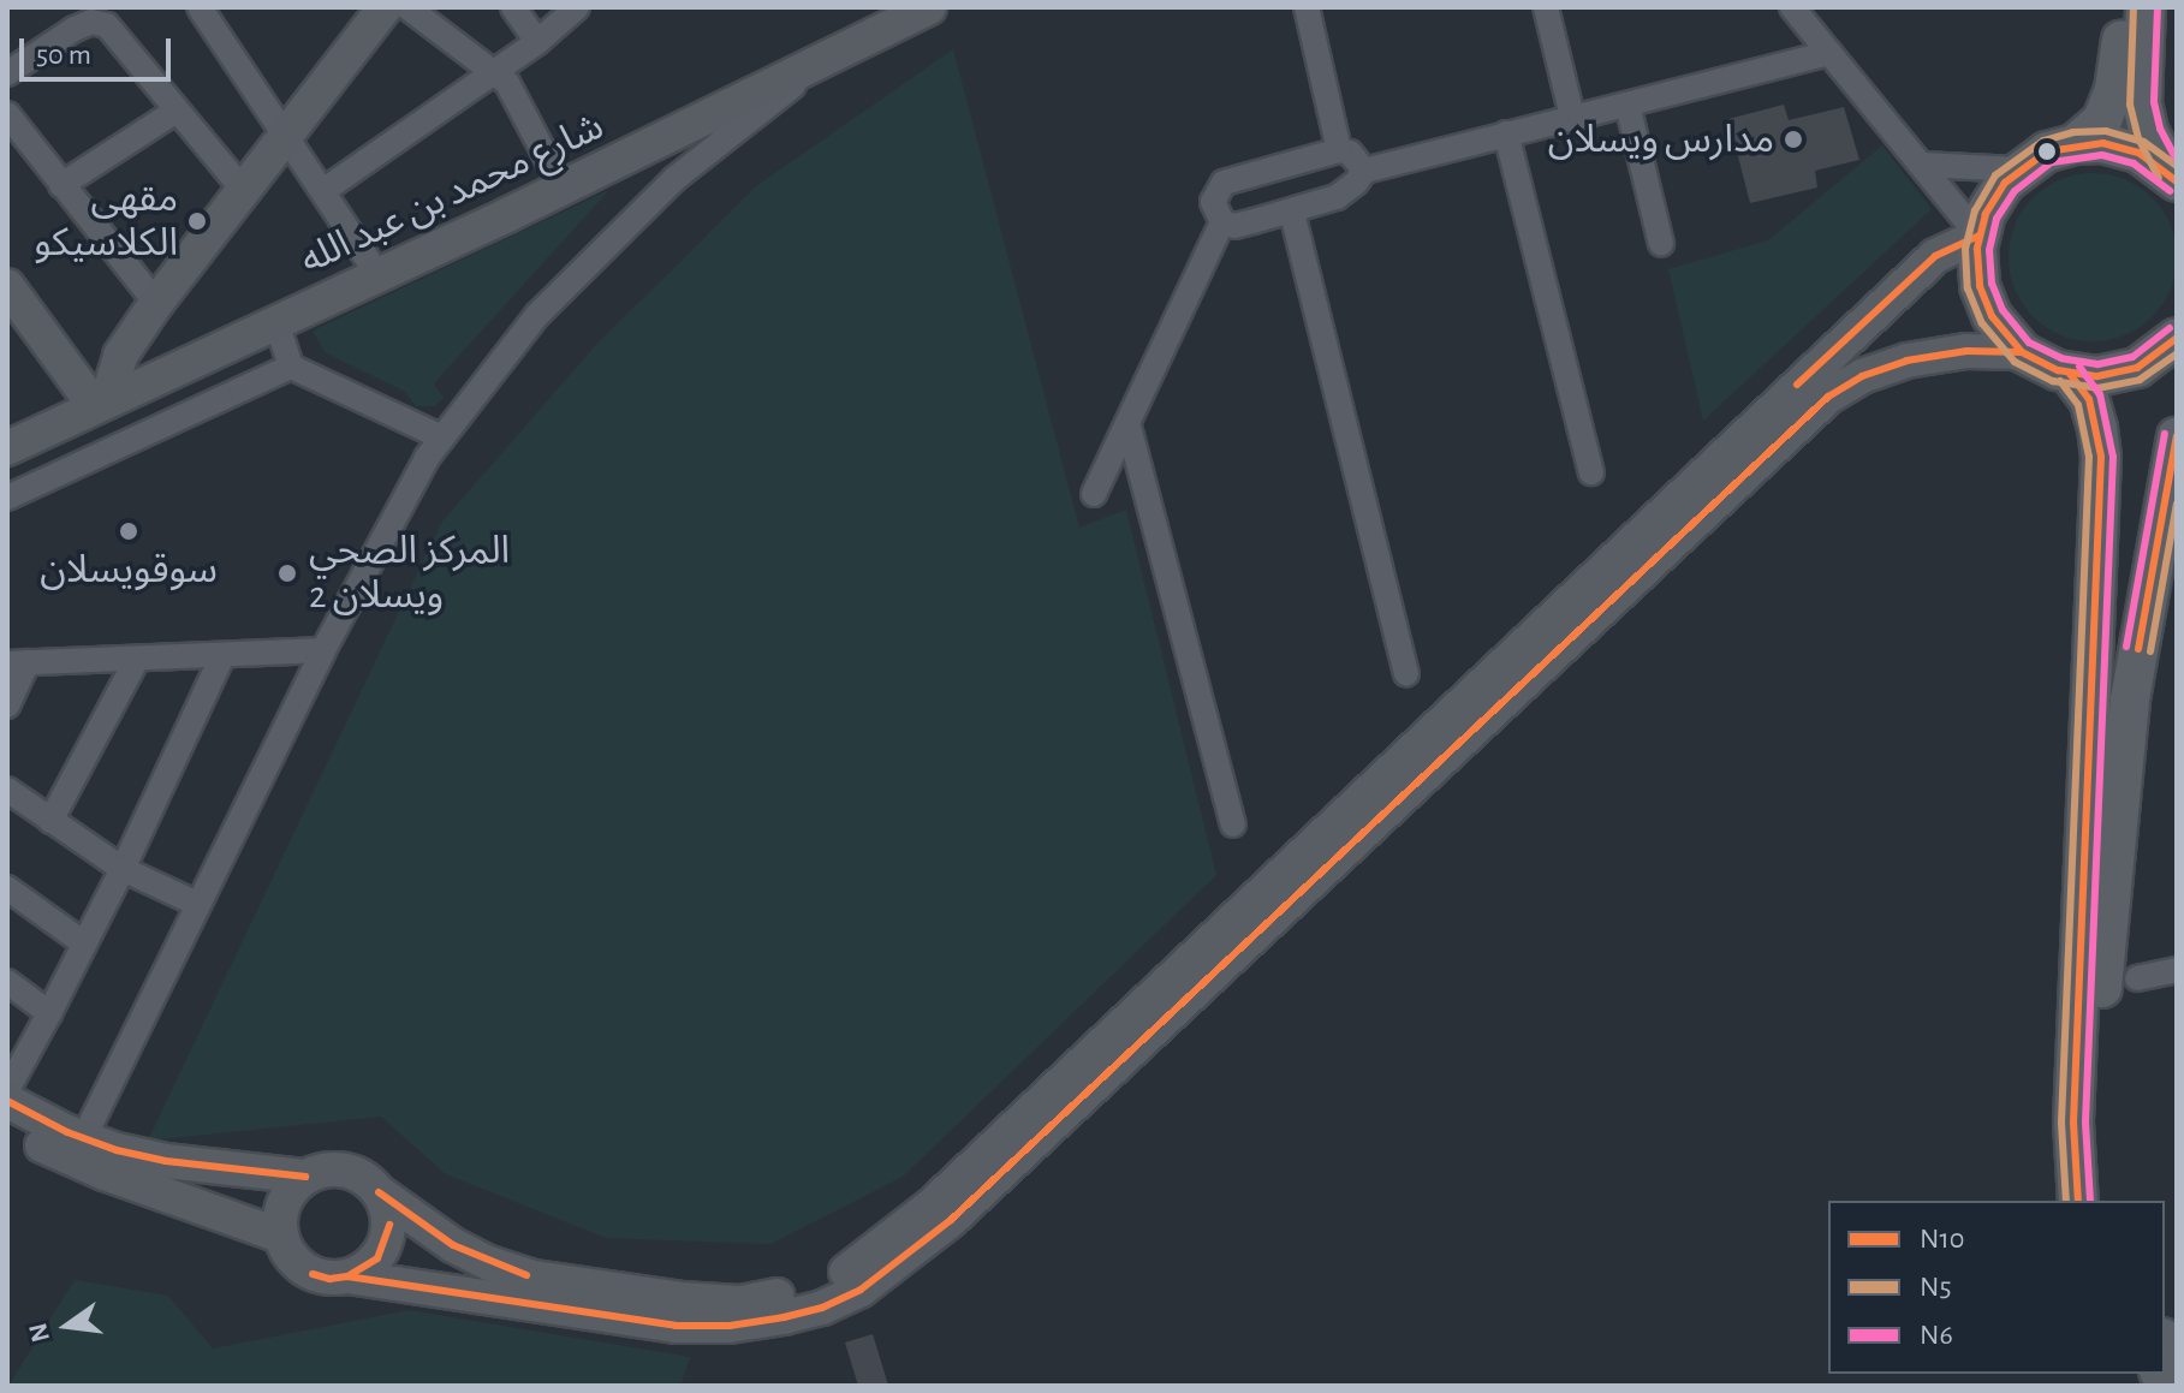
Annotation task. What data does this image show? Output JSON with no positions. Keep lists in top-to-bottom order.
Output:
{
  "streets": {
    "street": ["شارع محمد بن عبد الله"]
  },
  "places": [
    "مدارس ويسلان",
    "مقهى الكلاسيكو",
    "سوقويسلان",
    "المركز الصحي ويسلان 2"
  ],
  "lines": ["transit line N5", "transit line N6", "transit line N10"],
  "legend": ["N10", "N5", "N6"],
  "scale_bar": "50 m",
  "north": "left"
}
